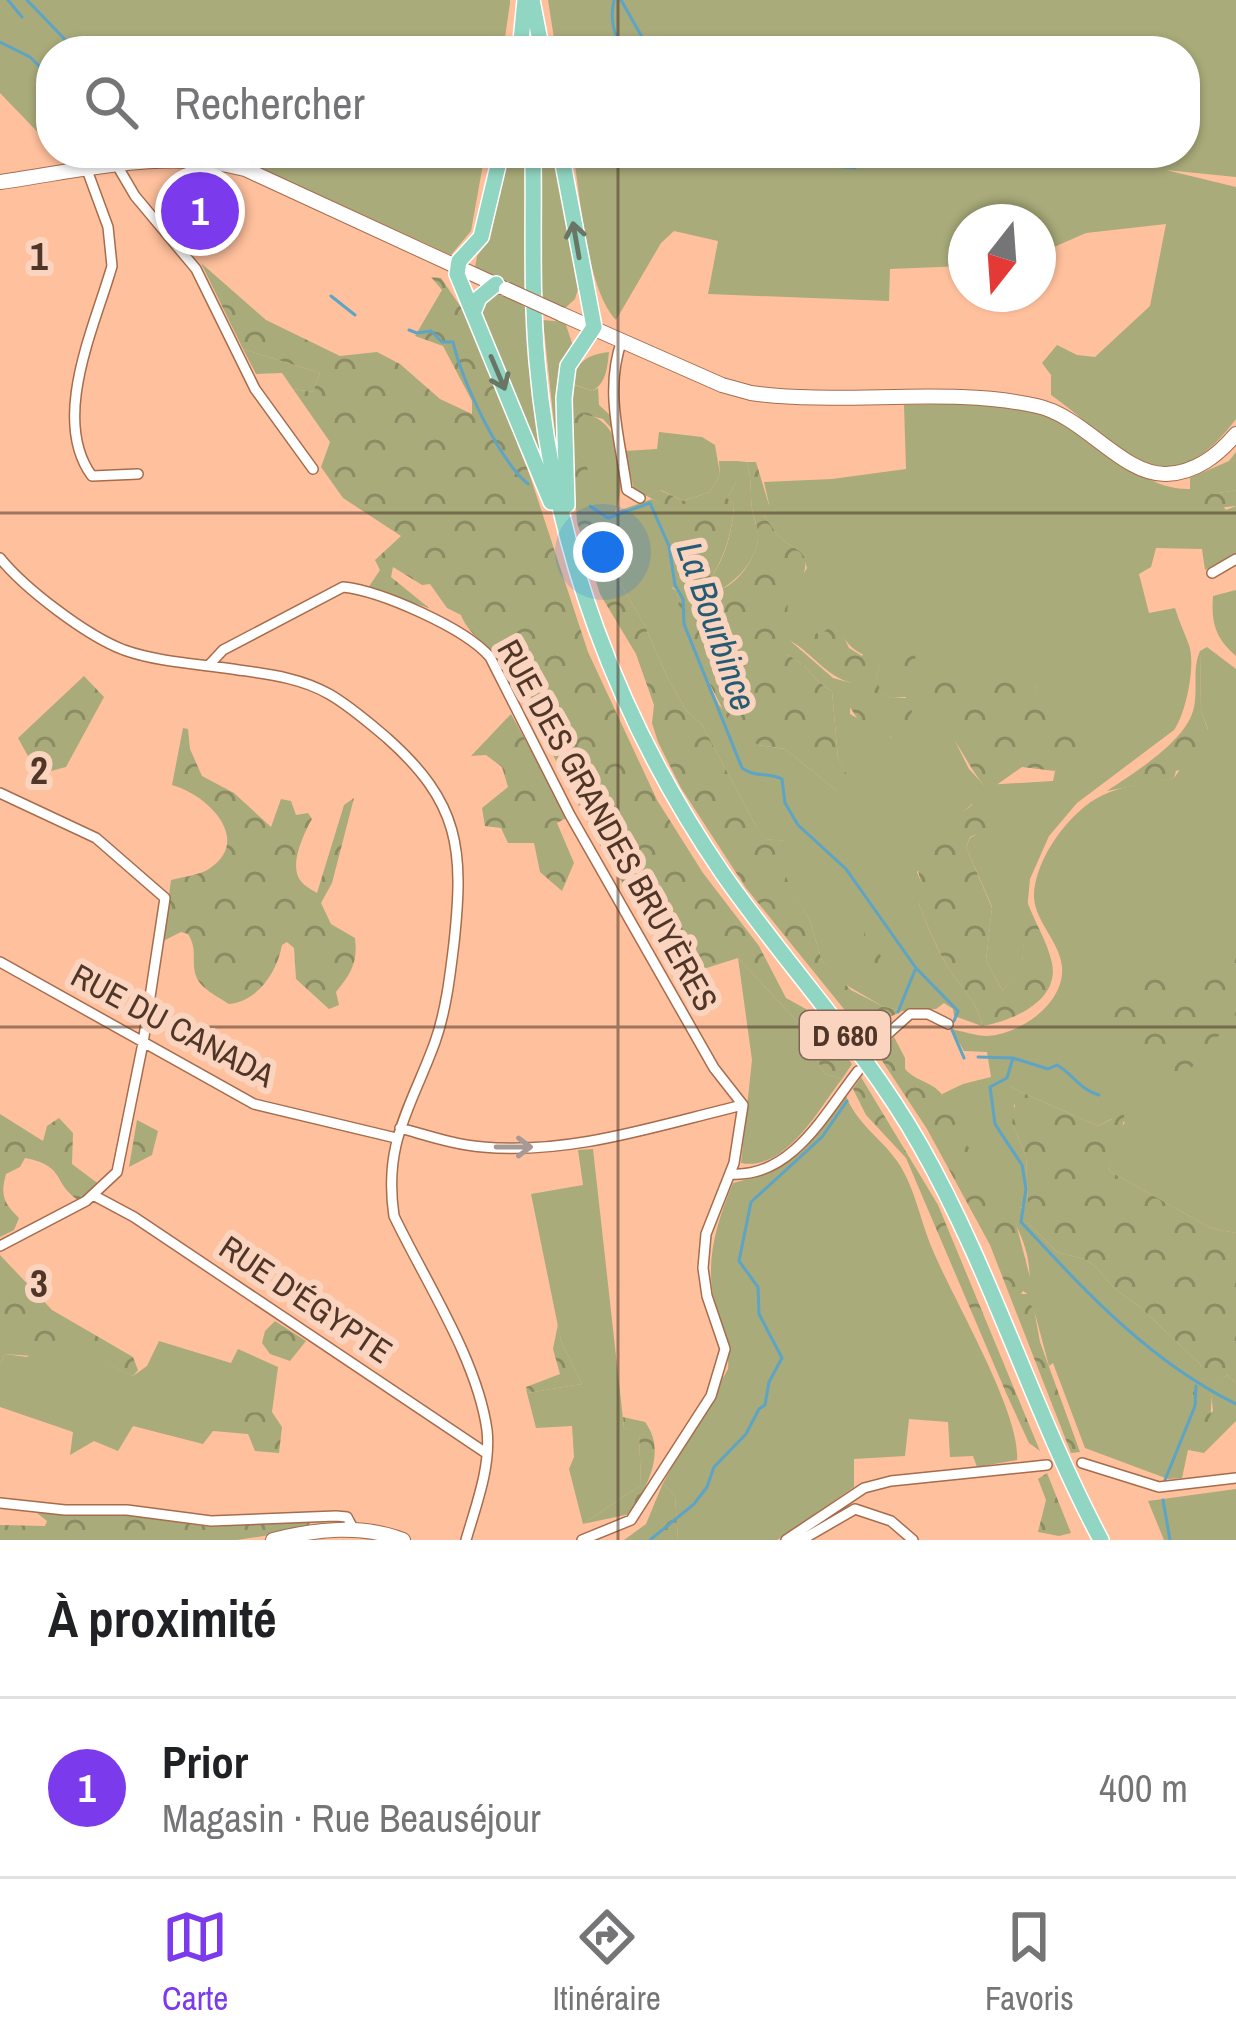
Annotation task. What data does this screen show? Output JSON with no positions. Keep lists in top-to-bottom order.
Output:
{
  "streets": {
    "main road": ["D 680"],
    "street": ["RUE DES GRANDES BRUYÈRES", "RUE DU CANADA", "RUE D'ÉGYPTE"]
  },
  "crossings": [
    ["RUE DES GRANDES BRUYÈRES", "RUE DU CANADA"]
  ],
  "one_way": ["RUE DU CANADA"],
  "water": ["La Bourbince"],
  "north": "bottom",
  "page": {
    "search": "Rechercher",
    "pins": "1",
    "heading": "À proximité",
    "list": [
      {
        "mark": "1",
        "name": "Prior",
        "note": "Magasin · Rue Beauséjour",
        "value": "400 m"
      }
    ],
    "nav": ["Carte", "Itinéraire", "Favoris"]
  },
  "grid": {
    "rows": ["1", "2", "3"]
  }
}
